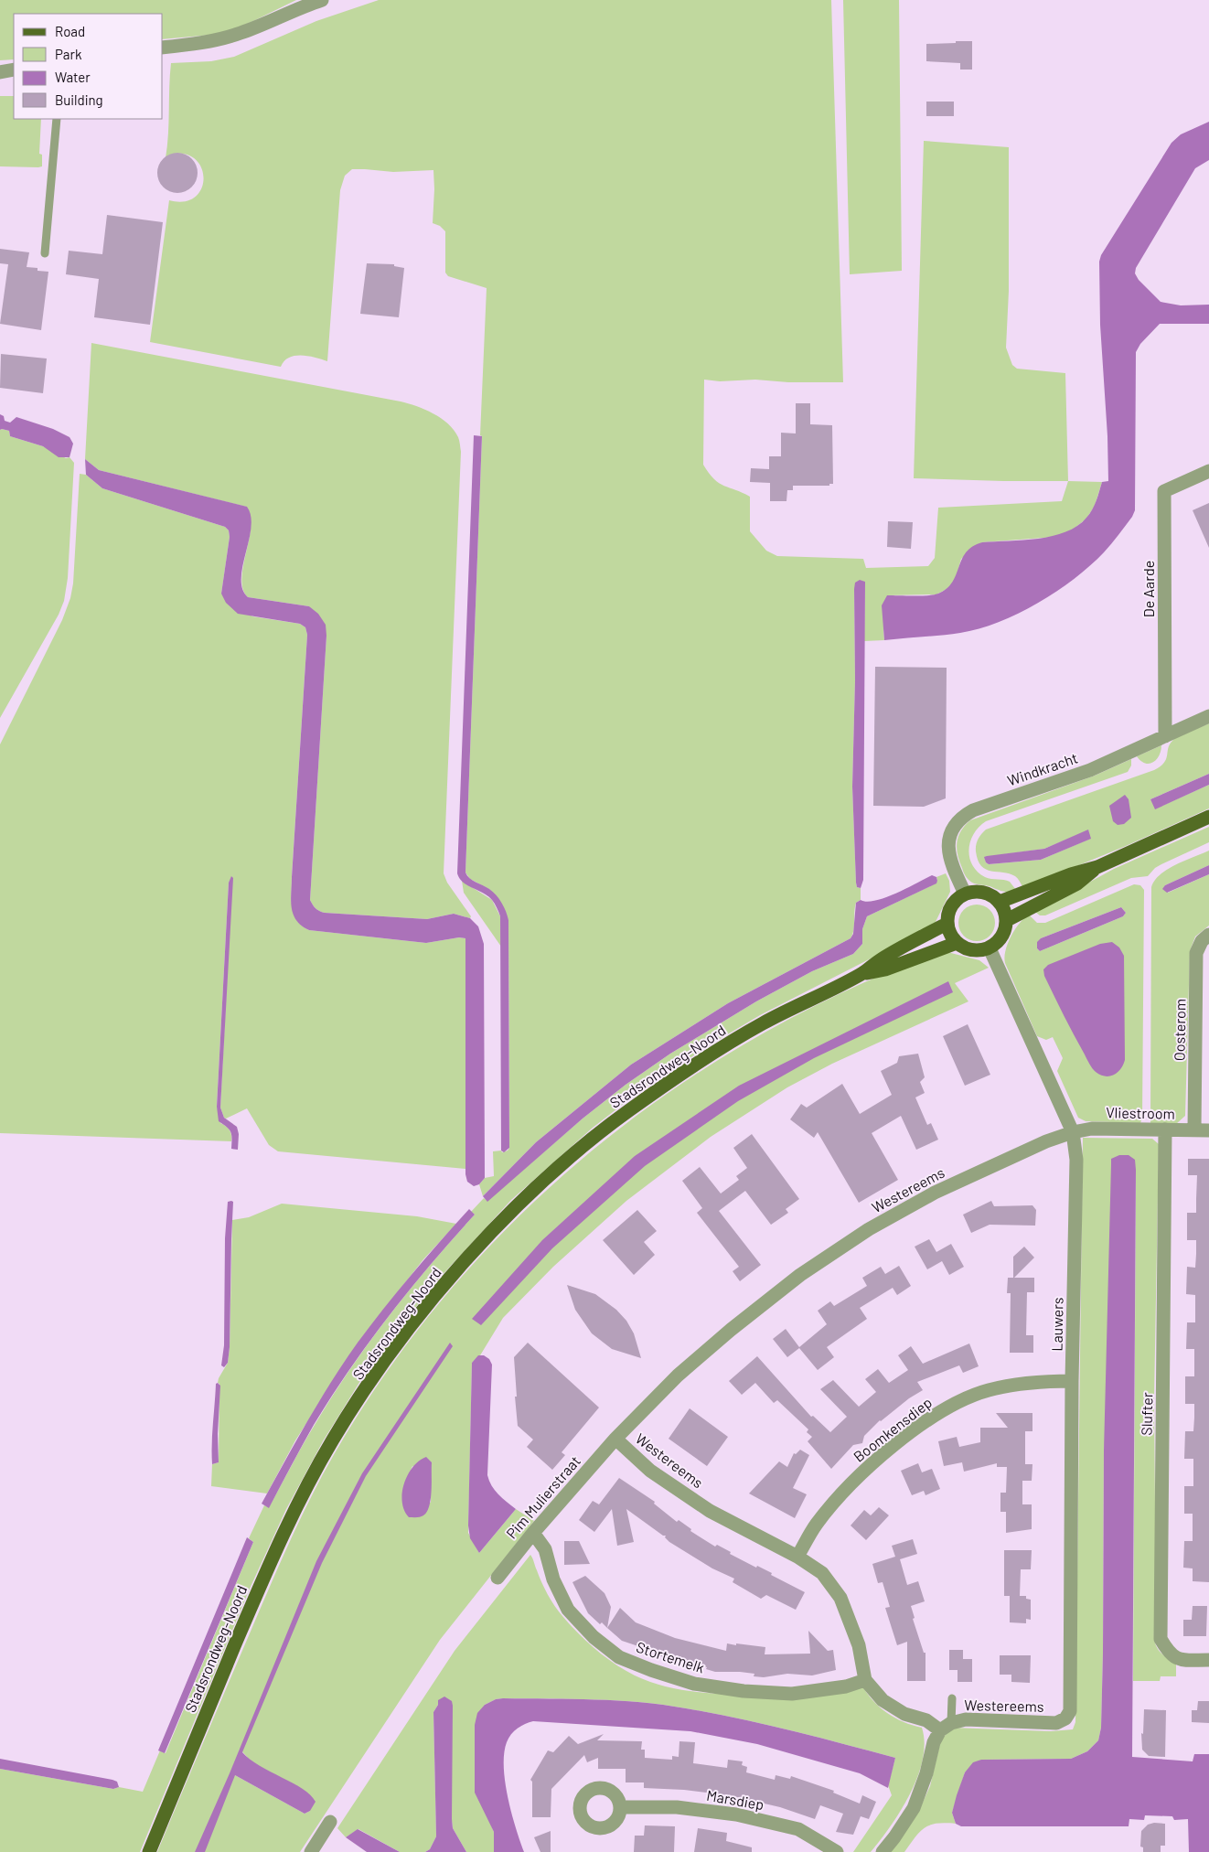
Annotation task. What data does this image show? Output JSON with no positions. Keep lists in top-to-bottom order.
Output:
{
  "streets": {
    "main road": ["Stadsrondweg-Noord"],
    "street": [
      "De Aarde",
      "Windkracht",
      "Oosterom",
      "Vliestroom",
      "Westereems",
      "Lauwers",
      "Slufter",
      "Boomkensdiep",
      "Pim Mulierstraat",
      "Stortemelk",
      "Marsdiep"
    ]
  },
  "crossings": [
    ["De Aarde", "Windkracht"],
    ["Windkracht", "Stadsrondweg-Noord"],
    ["Windkracht", "Lauwers"],
    ["Oosterom", "Vliestroom"],
    ["Stadsrondweg-Noord", "Lauwers"],
    ["Vliestroom", "Westereems"],
    ["Vliestroom", "Lauwers"],
    ["Vliestroom", "Slufter"],
    ["Westereems", "Lauwers"],
    ["Westereems", "Boomkensdiep"],
    ["Westereems", "Pim Mulierstraat"],
    ["Westereems", "Stortemelk"],
    ["Lauwers", "Boomkensdiep"],
    ["Pim Mulierstraat", "Stortemelk"]
  ],
  "legend": [
    "Road",
    "Park",
    "Water",
    "Building"
  ]
}
